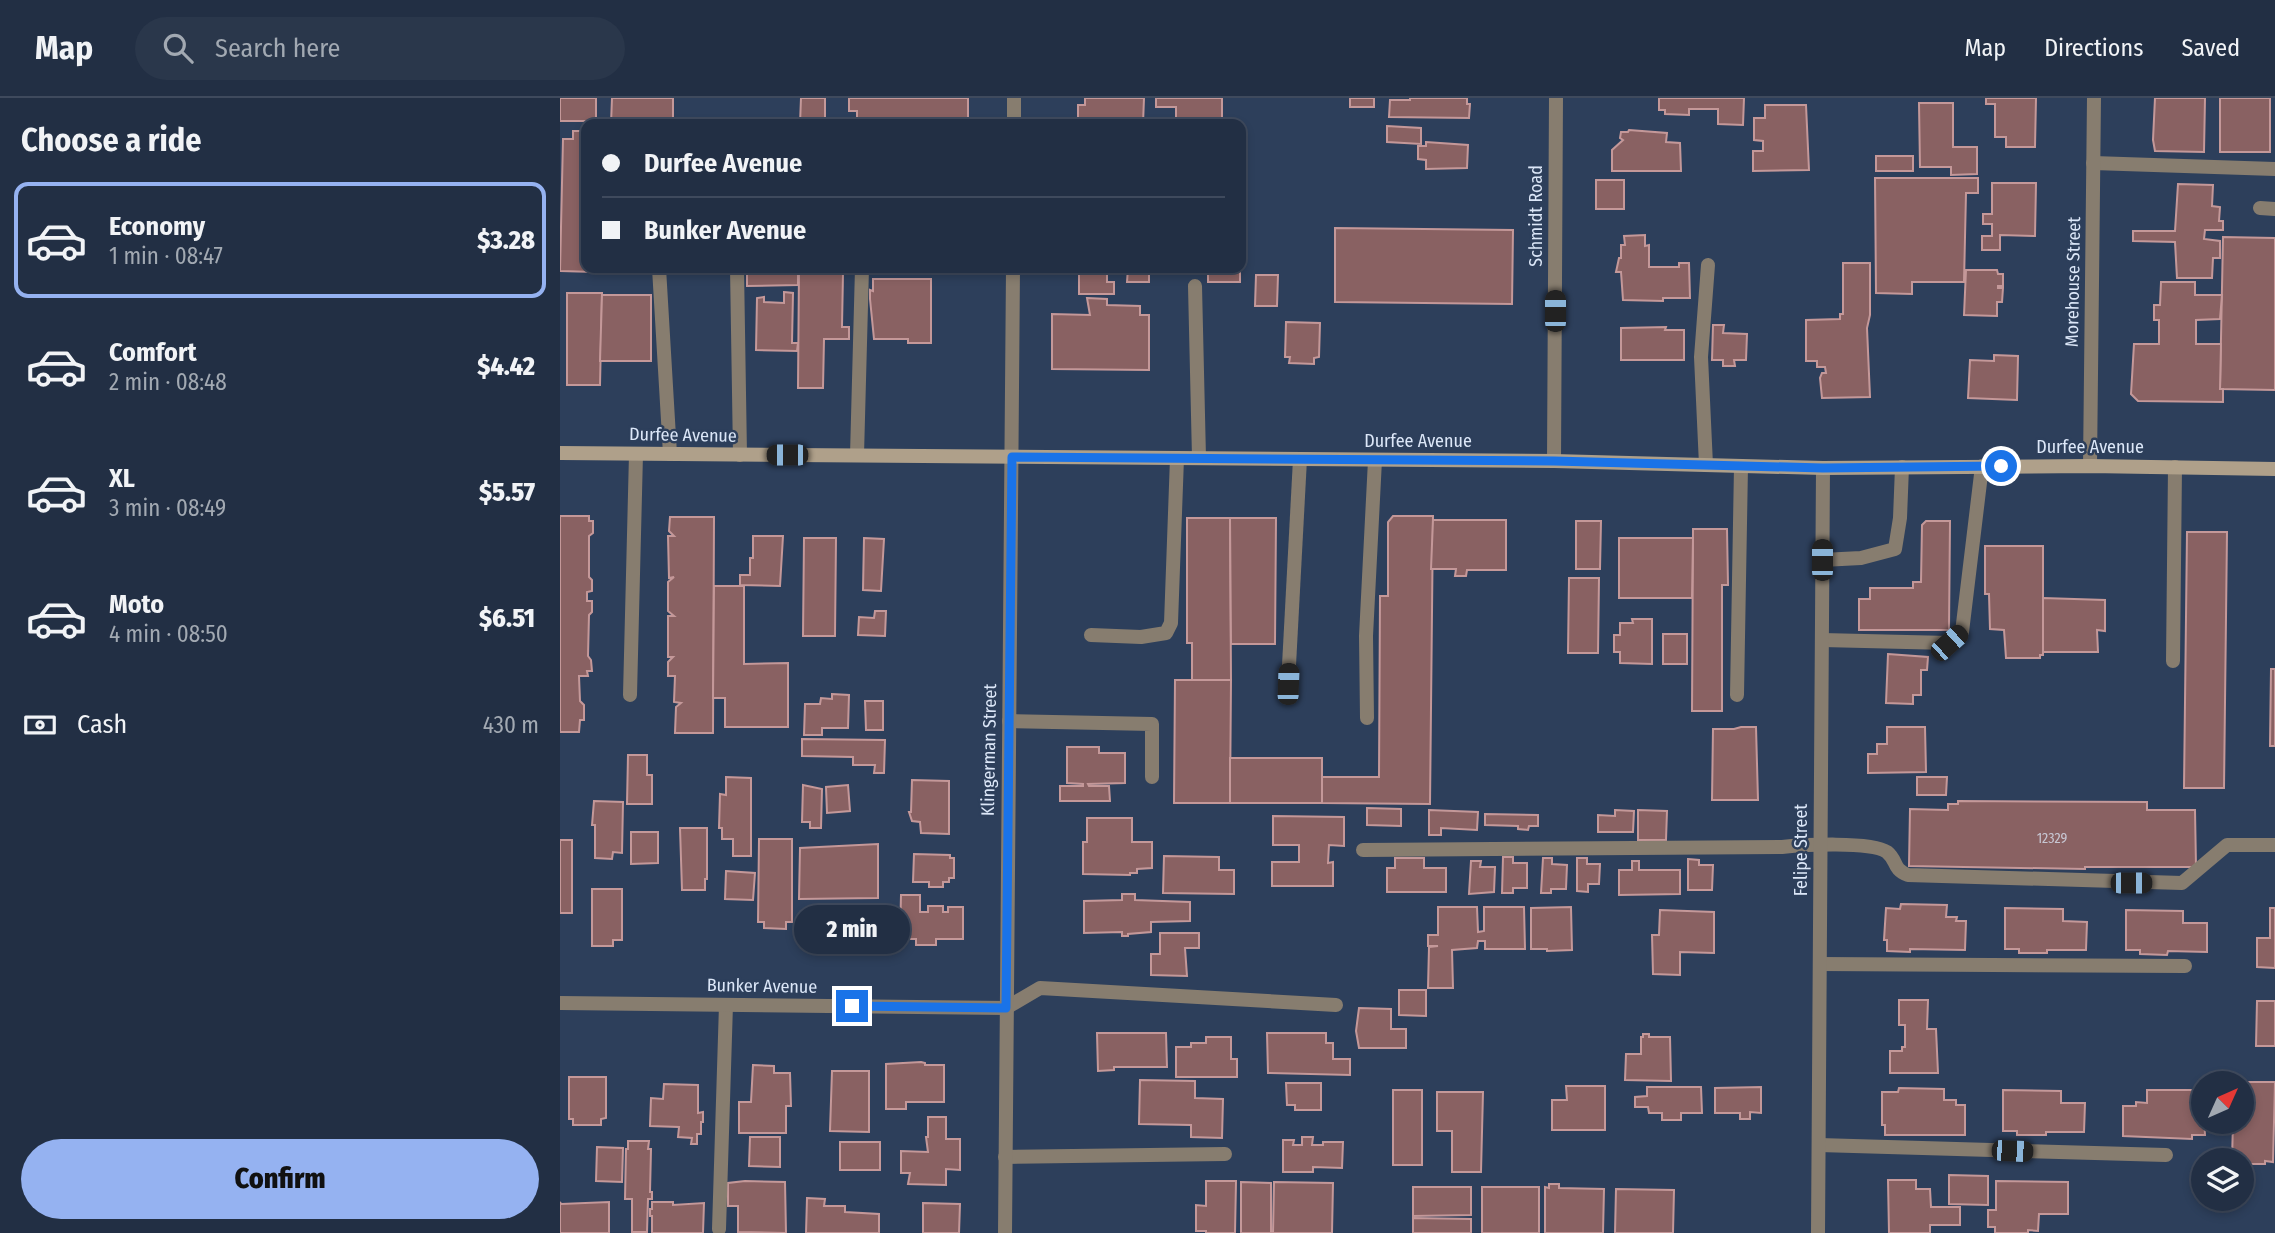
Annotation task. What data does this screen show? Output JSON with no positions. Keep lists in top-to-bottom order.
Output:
{
  "streets": {
    "main road": ["Durfee Avenue"],
    "street": [
      "Schmidt Road",
      "Morehouse Street",
      "Klingerman Street",
      "Felipe Street",
      "Bunker Avenue"
    ]
  },
  "crossings": [
    ["Schmidt Road", "Durfee Avenue"],
    ["Morehouse Street", "Durfee Avenue"],
    ["Durfee Avenue", "Klingerman Street"],
    ["Durfee Avenue", "Felipe Street"],
    ["Klingerman Street", "Bunker Avenue"]
  ],
  "house_numbers": ["12329"],
  "north": "top right",
  "page": {
    "header": "Map",
    "search": "Search here",
    "nav": ["Map", "Directions", "Saved"],
    "heading": "Choose a ride",
    "banner": ["Durfee Avenue", "Bunker Avenue"],
    "list": [
      {
        "name": "Economy",
        "note": "1 min · 08:47",
        "value": "$3.28"
      },
      {
        "name": "Comfort",
        "note": "2 min · 08:48",
        "value": "$4.42"
      },
      {
        "name": "XL",
        "note": "3 min · 08:49",
        "value": "$5.57"
      },
      {
        "name": "Moto",
        "note": "4 min · 08:50",
        "value": "$6.51"
      }
    ],
    "pay": ["Cash", "430 m"],
    "bubble": "2 min",
    "buttons": "Confirm"
  }
}
